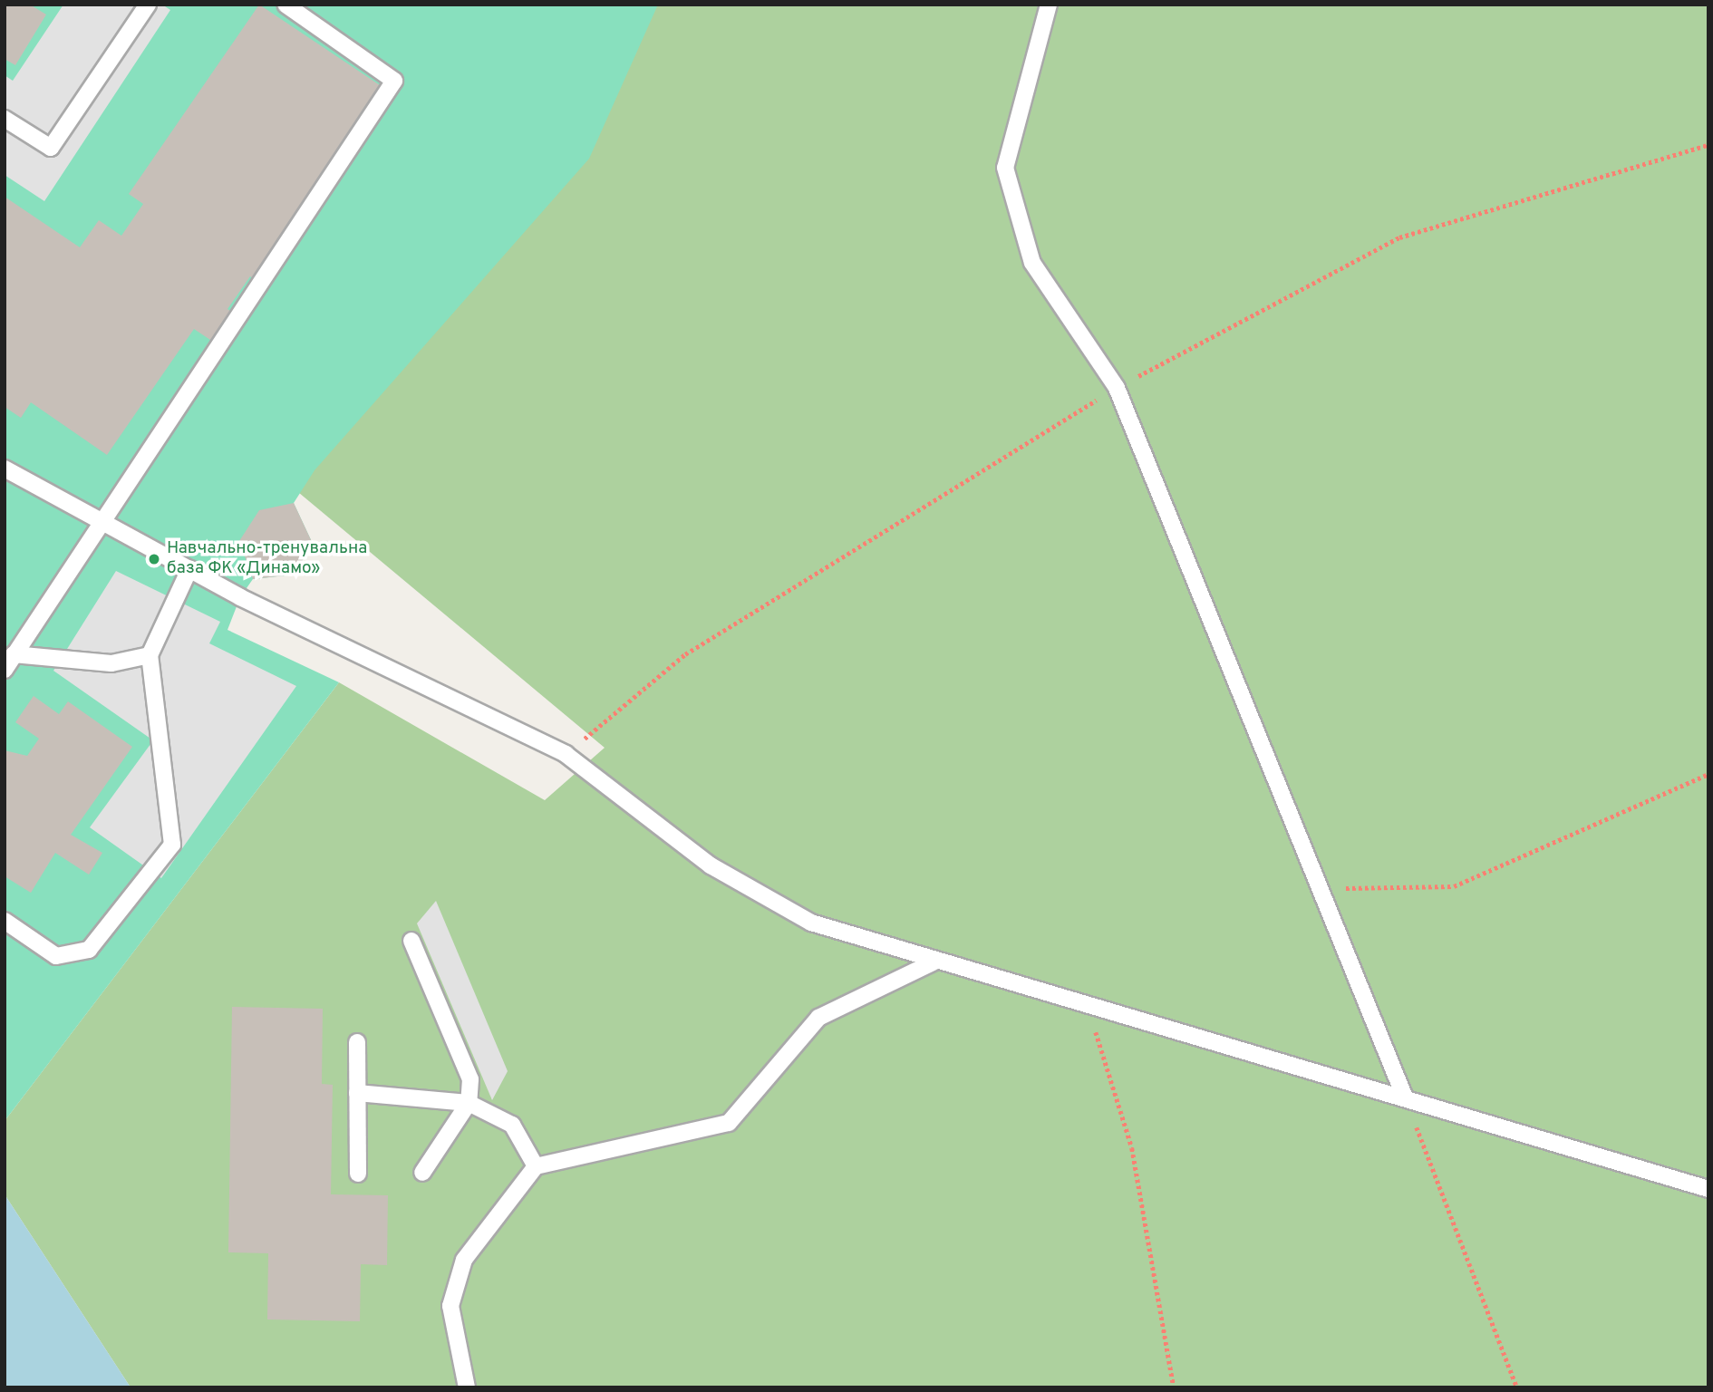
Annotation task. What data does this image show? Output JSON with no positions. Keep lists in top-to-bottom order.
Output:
{
  "places": ["Навчально-тренувальна база ФК «Динамо»"]
}
